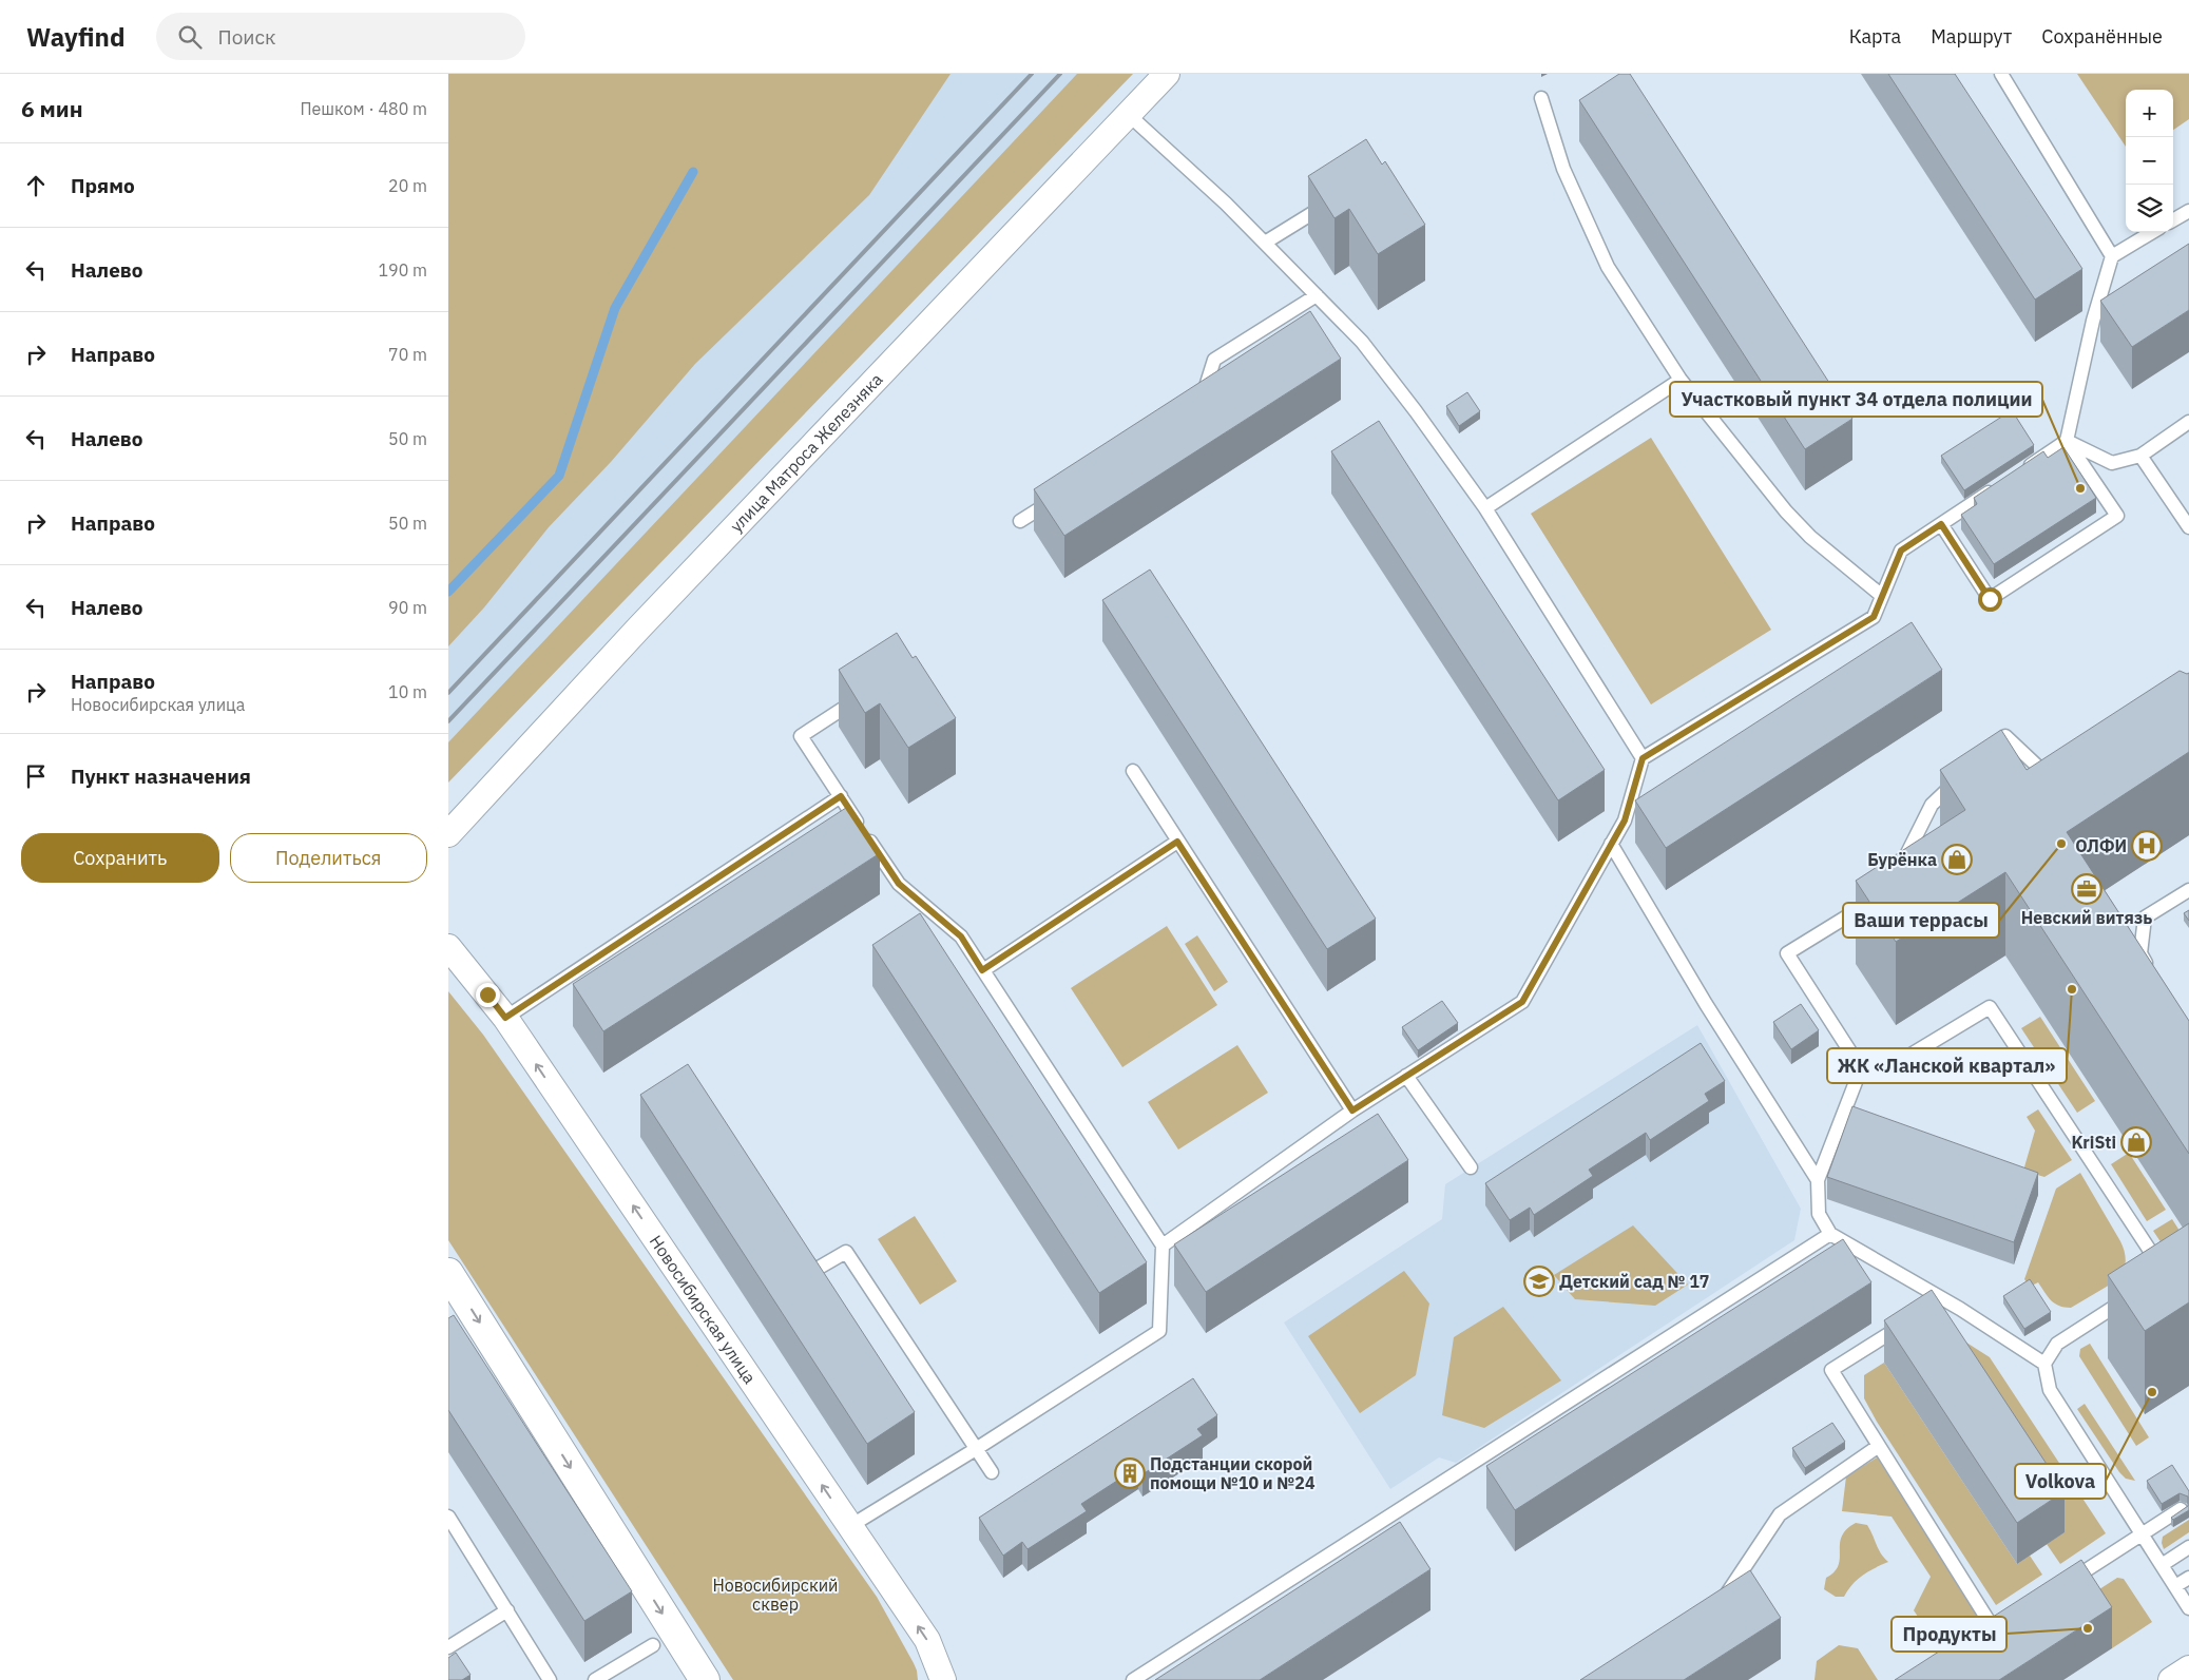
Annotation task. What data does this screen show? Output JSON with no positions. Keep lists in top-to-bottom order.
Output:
{
  "streets": {
    "street": ["улица Матроса Железняка", "Новосибирская улица"]
  },
  "parks": ["Новосибирский сквер"],
  "places": {
    "other": [
      "Участковый пункт 34 отдела полиции",
      "Ваши террасы",
      "ЖК «Ланской квартал»",
      "Volkova",
      "Продукты"
    ],
    "hospital": ["ОЛФИ"],
    "shop": ["Бурёнка", "KriSti"],
    "office": ["Невский витязь"],
    "school or university": ["Детский сад № 17"],
    "building": ["Подстанции скорой помощи №10 и №24"]
  },
  "page": {
    "header": "Wayfind",
    "search": "Поиск",
    "nav": ["Карта", "Маршрут", "Сохранённые"],
    "heading": ["6 мин", "Пешком · 480 m"],
    "map_buttons": ["+", "−"],
    "list": [
      ["Прямо", "20 m"],
      ["Налево", "190 m"],
      ["Направо", "70 m"],
      ["Налево", "50 m"],
      ["Направо", "50 m"],
      ["Налево", "90 m"],
      ["Направо", "Новосибирская улица", "10 m"],
      "Пункт назначения"
    ],
    "buttons": ["Сохранить", "Поделиться"]
  }
}
